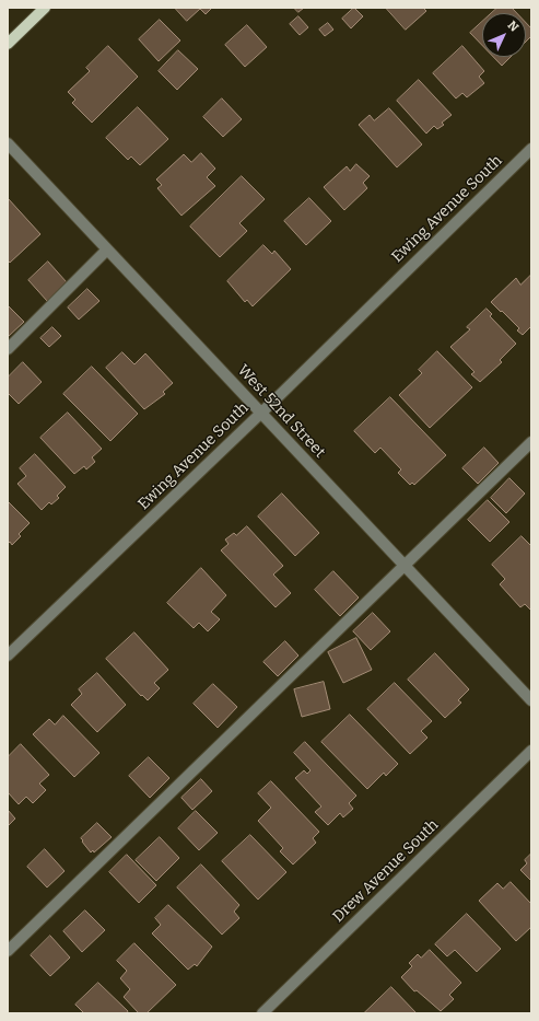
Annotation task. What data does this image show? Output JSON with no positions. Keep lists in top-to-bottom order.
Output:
{
  "streets": {
    "street": ["Ewing Avenue South", "West 52nd Street", "Drew Avenue South"]
  },
  "crossings": [
    ["Ewing Avenue South", "West 52nd Street"]
  ],
  "north": "top right"
}
